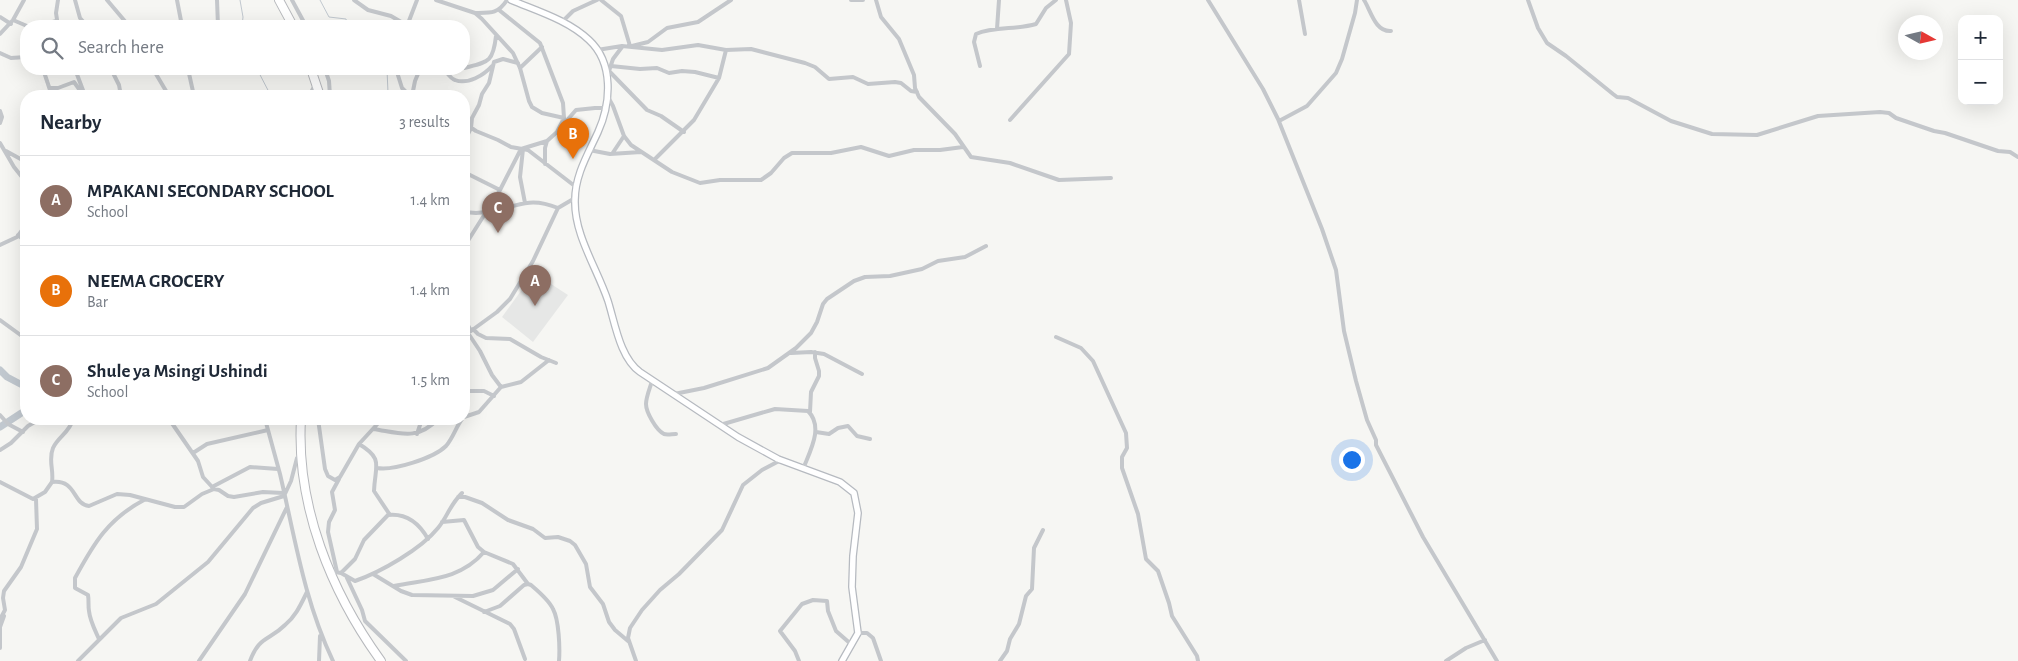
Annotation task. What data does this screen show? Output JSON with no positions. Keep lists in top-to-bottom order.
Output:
{
  "north": "right",
  "page": {
    "map_buttons": ["+", "−"],
    "search": "Search here",
    "heading": ["Nearby", "3 results"],
    "pins": ["B", "C", "A"],
    "list": [
      {
        "mark": "A",
        "name": "MPAKANI SECONDARY SCHOOL",
        "note": "School",
        "value": "1.4 km"
      },
      {
        "mark": "B",
        "name": "NEEMA GROCERY",
        "note": "Bar",
        "value": "1.4 km"
      },
      {
        "mark": "C",
        "name": "Shule ya Msingi Ushindi",
        "note": "School",
        "value": "1.5 km"
      }
    ]
  }
}
